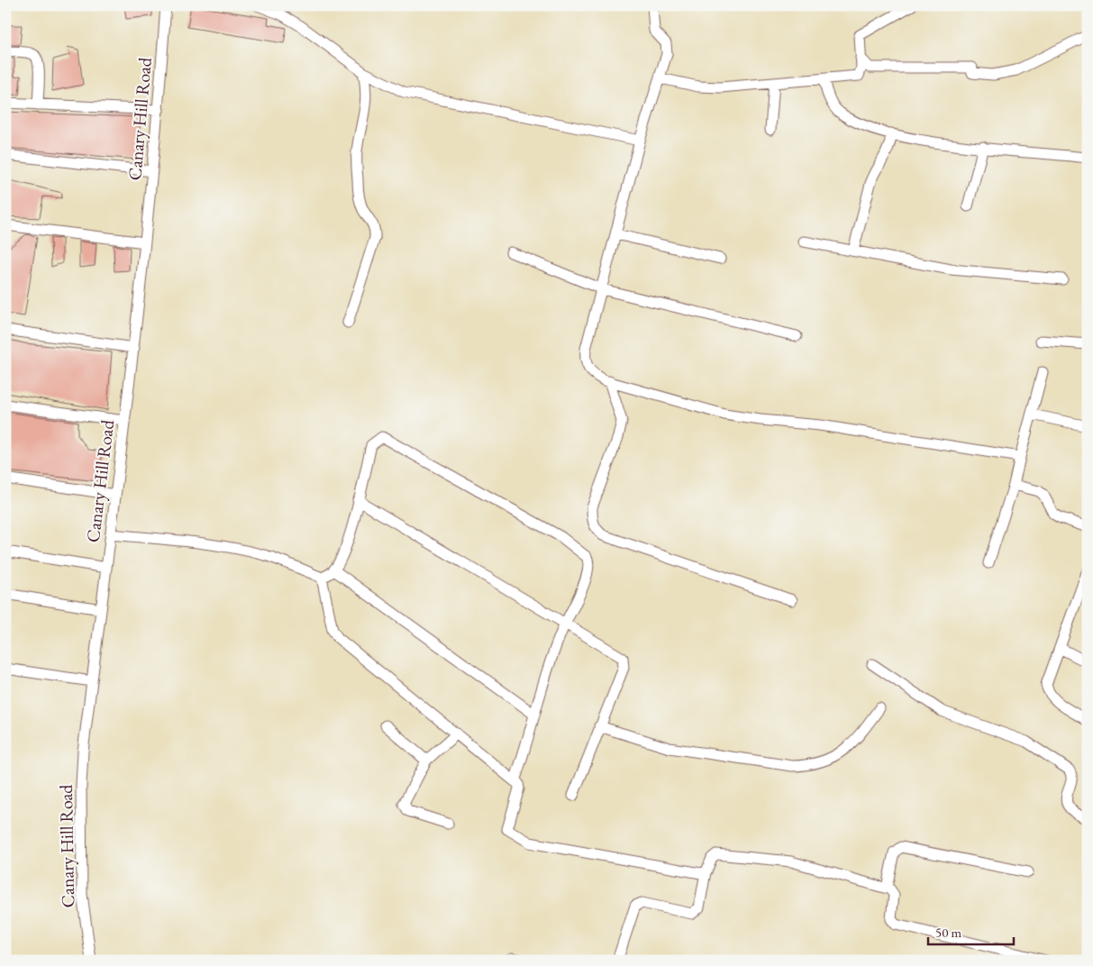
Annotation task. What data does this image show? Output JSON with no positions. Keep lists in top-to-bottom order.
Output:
{
  "streets": {
    "street": ["Canary Hill Road"]
  },
  "scale_bar": "50 m"
}
